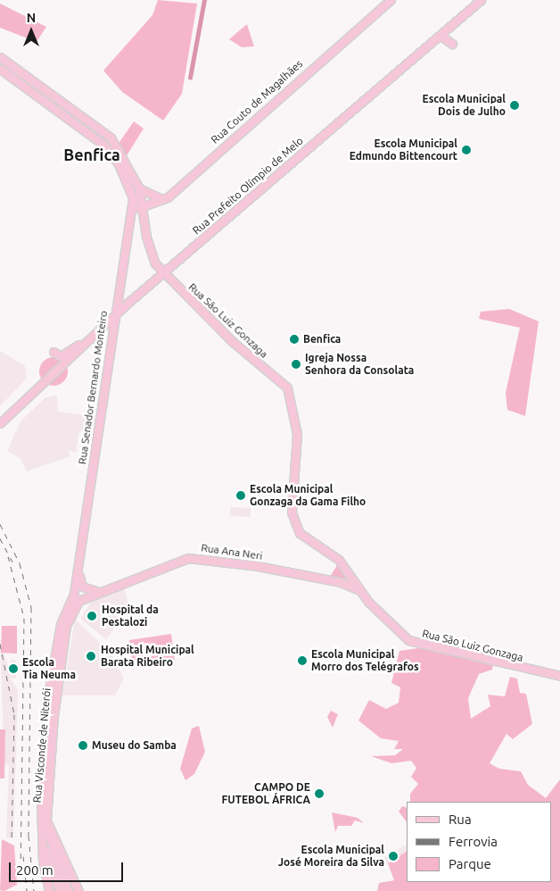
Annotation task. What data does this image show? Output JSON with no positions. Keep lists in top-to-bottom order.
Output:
{
  "streets": {
    "main road": [
      "Rua Couto de Magalhães",
      "Rua Prefeito Olímpio de Melo",
      "Rua São Luiz Gonzaga",
      "Rua Senador Bernardo Monteiro",
      "Rua Ana Neri",
      "Rua Visconde de Niterói"
    ]
  },
  "crossings": [
    ["Rua Couto de Magalhães", "Rua São Luiz Gonzaga"],
    ["Rua Couto de Magalhães", "Rua Senador Bernardo Monteiro"],
    ["Rua Prefeito Olímpio de Melo", "Rua São Luiz Gonzaga"],
    ["Rua Prefeito Olímpio de Melo", "Rua Senador Bernardo Monteiro"],
    ["Rua São Luiz Gonzaga", "Rua Ana Neri"],
    ["Rua Senador Bernardo Monteiro", "Rua Visconde de Niterói"],
    ["Rua Ana Neri", "Rua Visconde de Niterói"]
  ],
  "districts": ["Benfica"],
  "places": [
    "Escola Municipal Dois de Julho",
    "Escola Municipal Edmundo Bittencourt",
    "Benfica",
    "Igreja Nossa Senhora da Consolata",
    "Escola Municipal Gonzaga da Gama Filho",
    "Hospital da Pestalozi",
    "Hospital Municipal Barata Ribeiro",
    "Escola Municipal Morro dos Telégrafos",
    "Escola Tia Neuma",
    "Museu do Samba",
    "CAMPO DE FUTEBOL ÁFRICA",
    "Escola Municipal José Moreira da Silva"
  ],
  "legend": ["Rua", "Ferrovia", "Parque"],
  "scale_bar": "200 m",
  "north": "top"
}
